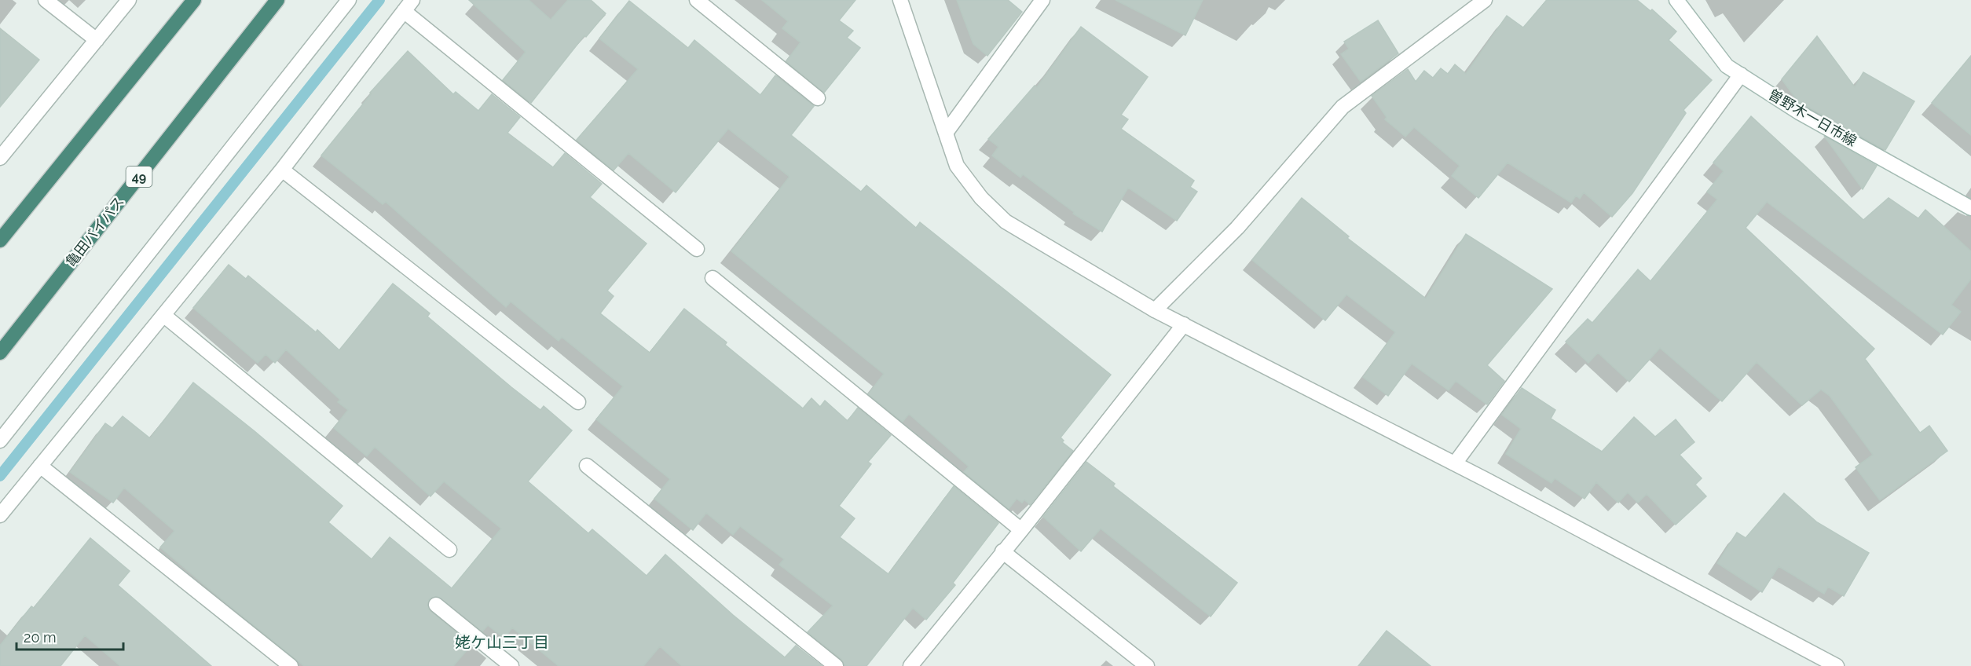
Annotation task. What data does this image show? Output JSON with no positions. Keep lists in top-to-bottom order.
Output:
{
  "streets": {
    "highway": ["49", "亀田バイパス"],
    "street": ["曽野木一日市線"]
  },
  "districts": ["姥ケ山三丁目"],
  "scale_bar": "20 m"
}
